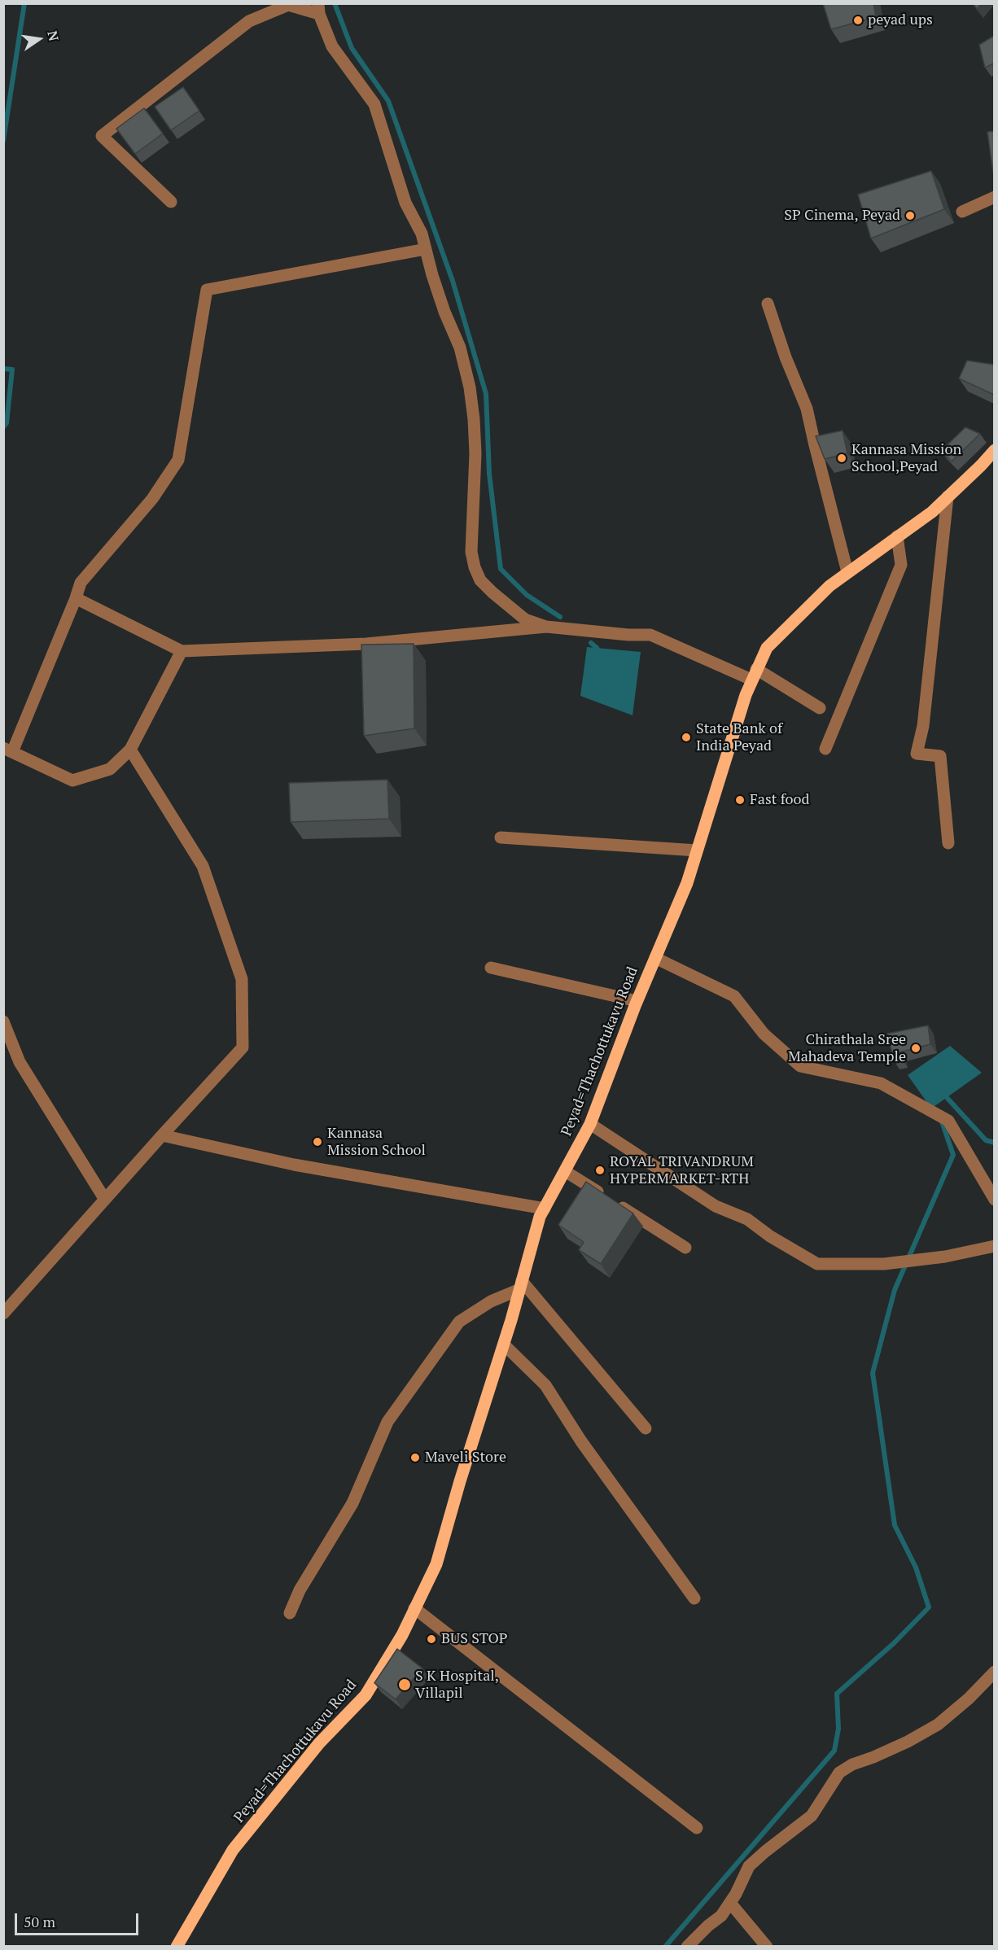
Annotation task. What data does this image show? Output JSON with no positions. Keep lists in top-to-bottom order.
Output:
{
  "streets": {
    "main road": ["Peyad=Thachottukavu Road"]
  },
  "places": [
    "peyad ups",
    "SP Cinema, Peyad",
    "Kannasa Mission School,Peyad",
    "State Bank of India Peyad",
    "Fast food",
    "Chirathala Sree Mahadeva Temple",
    "Kannasa Mission School",
    "ROYAL TRIVANDRUM HYPERMARKET-RTH",
    "Maveli Store",
    "BUS STOP",
    "S K Hospital, Villapil"
  ],
  "scale_bar": "50 m",
  "north": "right"
}
